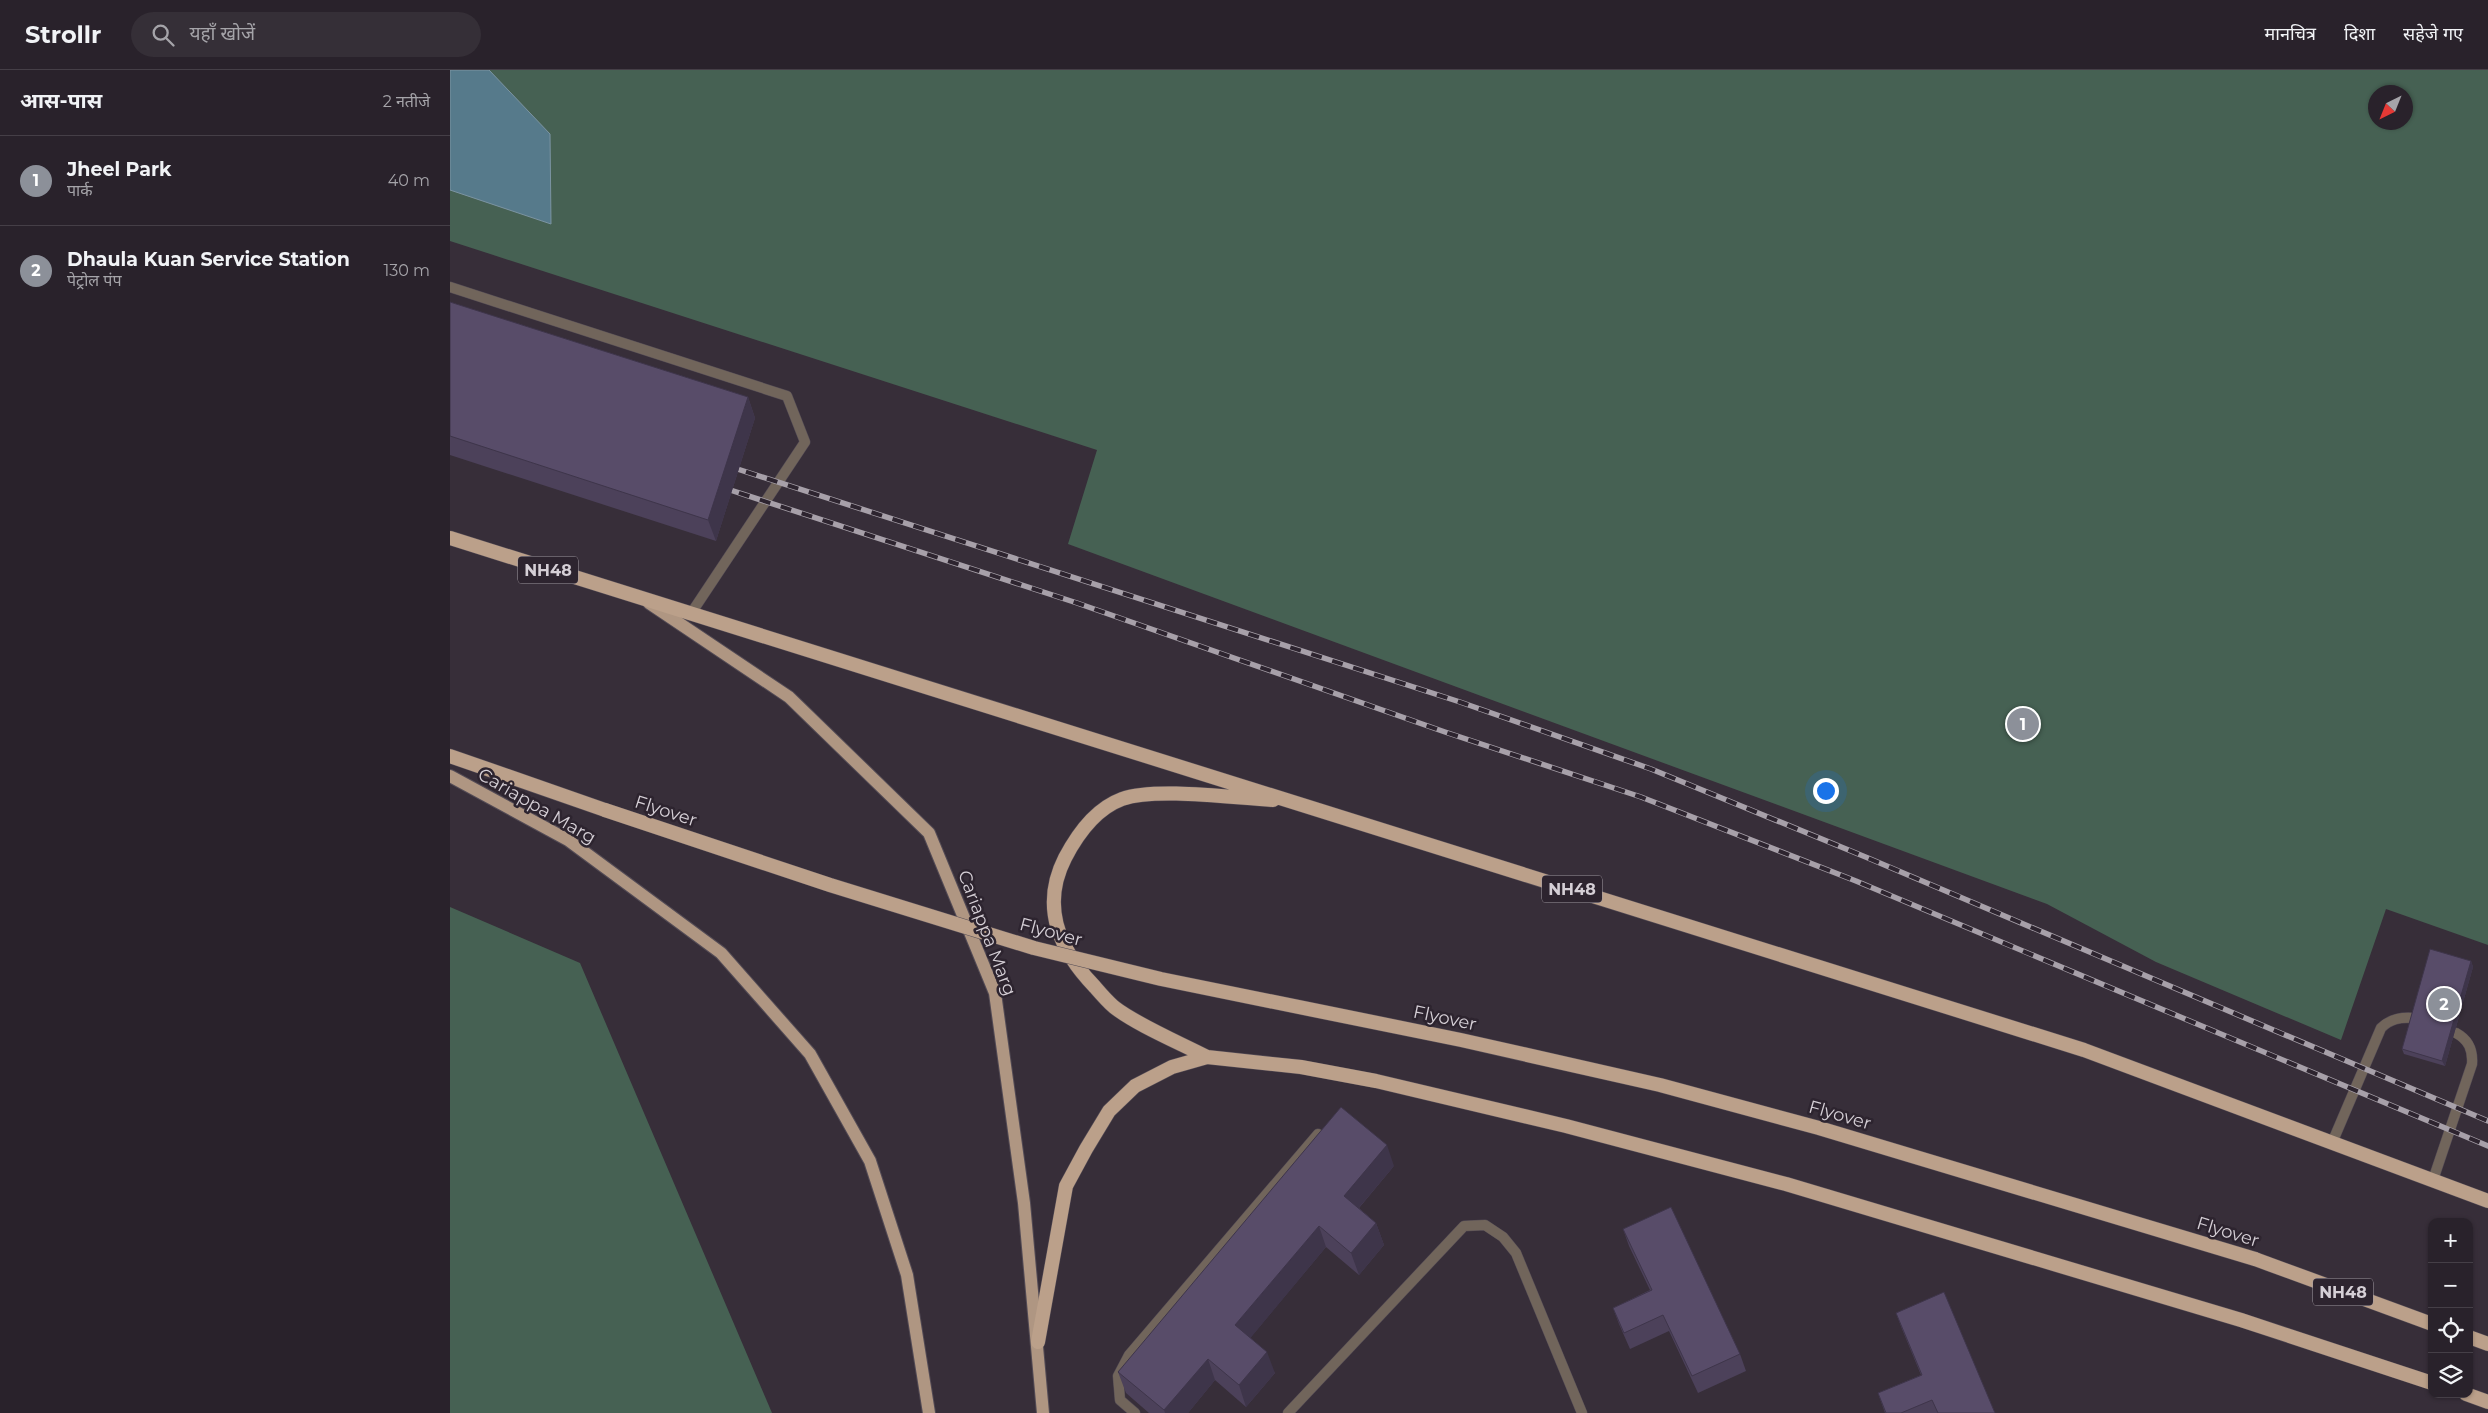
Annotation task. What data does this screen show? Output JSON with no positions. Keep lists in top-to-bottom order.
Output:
{
  "streets": {
    "highway": ["NH48", "Flyover"],
    "main road": ["Cariappa Marg"]
  },
  "crossings": [
    ["NH48", "Cariappa Marg"]
  ],
  "north": "bottom left",
  "page": {
    "header": "Strollr",
    "search": "यहाँ खोजें",
    "nav": ["मानचित्र", "दिशा", "सहेजे गए"],
    "heading": ["आस-पास", "2 नतीजे"],
    "list": [
      {
        "mark": "1",
        "name": "Jheel Park",
        "note": "पार्क",
        "value": "40 m"
      },
      {
        "mark": "2",
        "name": "Dhaula Kuan Service Station",
        "note": "पेट्रोल पंप",
        "value": "130 m"
      }
    ],
    "pins": ["1", "2"],
    "map_buttons": ["+", "−"]
  }
}
